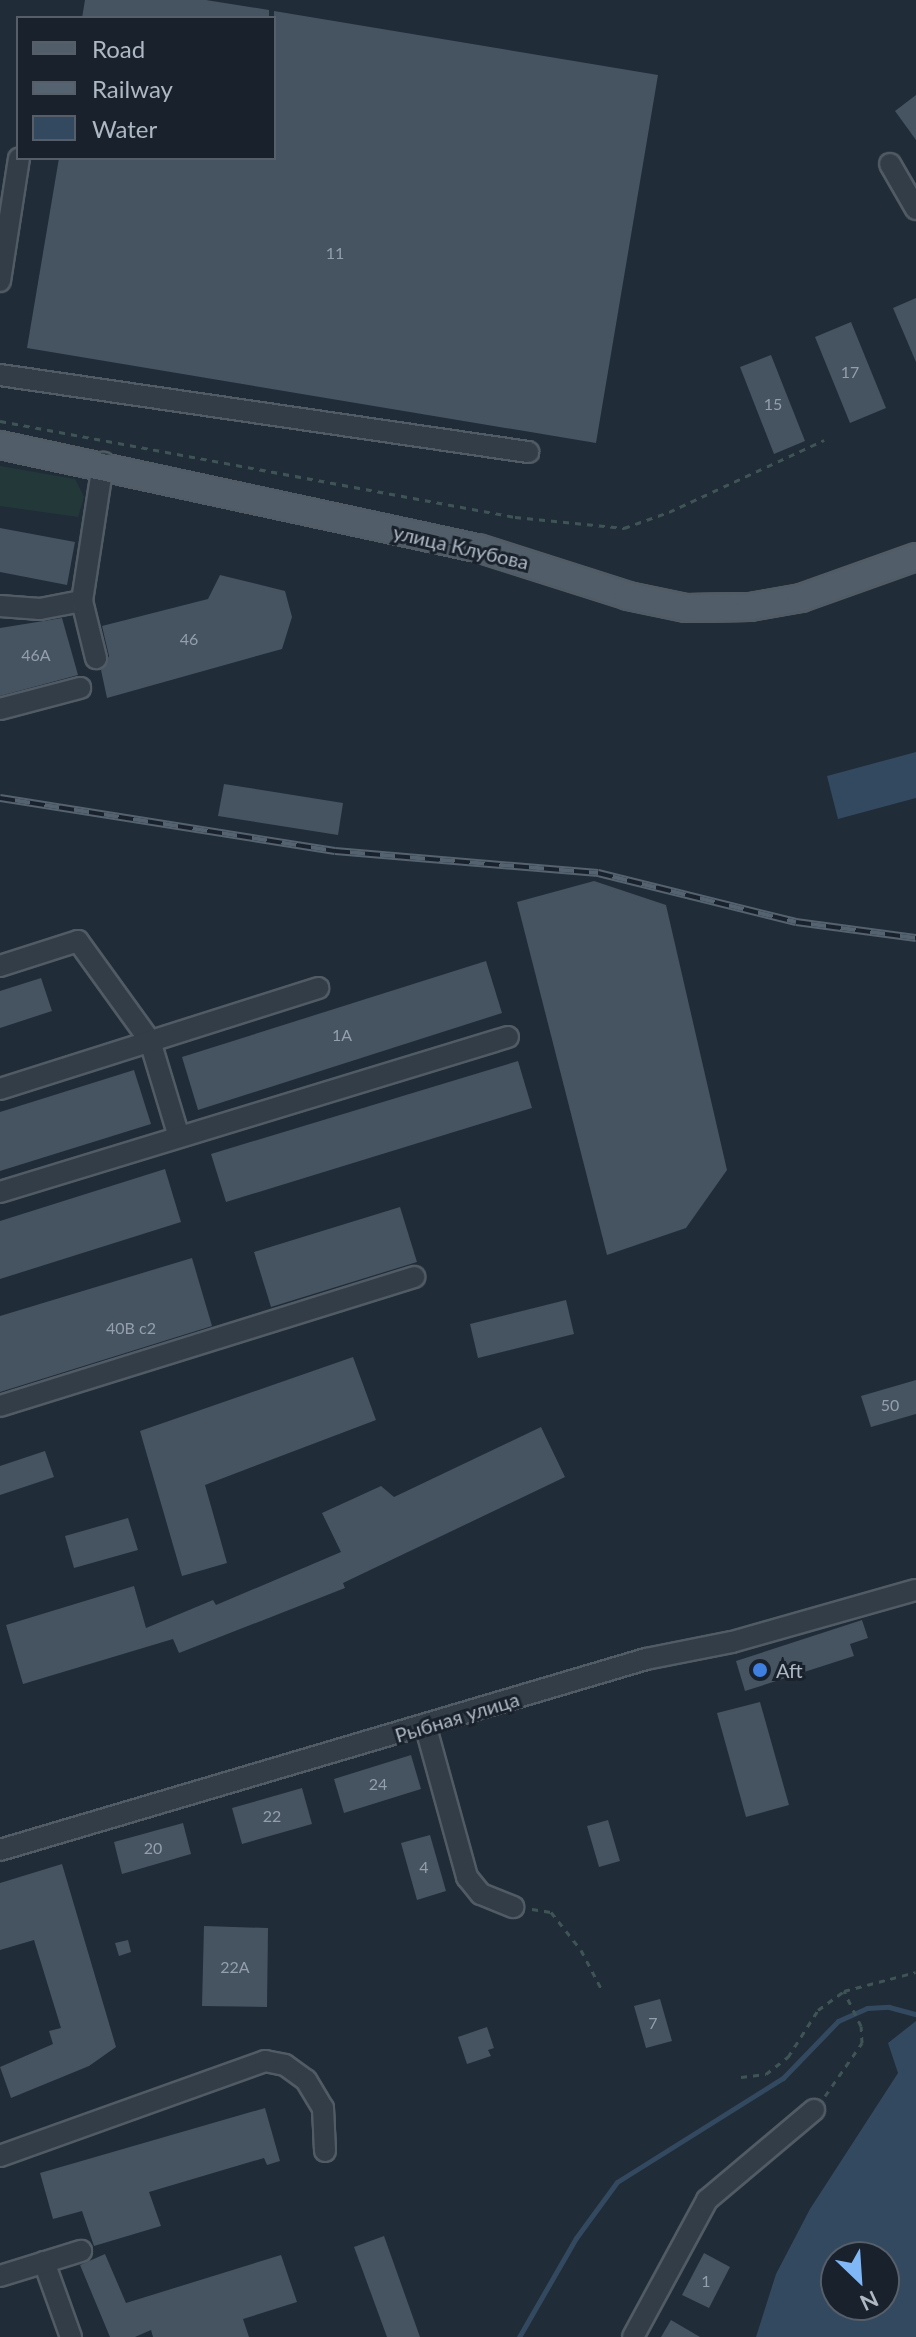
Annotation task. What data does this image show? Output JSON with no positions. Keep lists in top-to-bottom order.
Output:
{
  "streets": {
    "main road": ["улица Клубова"],
    "street": ["Рыбная улица"]
  },
  "places": ["Aft"],
  "house_numbers": [
    "11",
    "17",
    "15",
    "46",
    "46А",
    "1А",
    "40В с2",
    "50",
    "24",
    "22",
    "20",
    "4",
    "22А",
    "7",
    "1"
  ],
  "legend": ["Road", "Railway", "Water"],
  "north": "bottom right"
}
